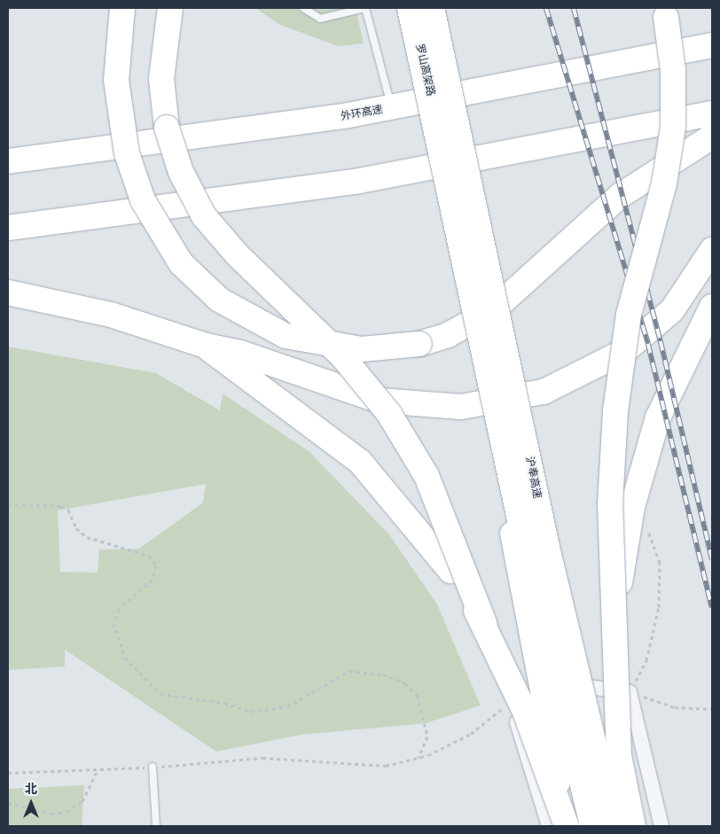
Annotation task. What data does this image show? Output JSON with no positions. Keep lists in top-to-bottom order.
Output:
{
  "streets": {
    "highway": ["罗山高架路", "外环高速", "沪奉高速"]
  },
  "crossings": [
    ["罗山高架路", "沪奉高速"]
  ],
  "north": "top"
}
